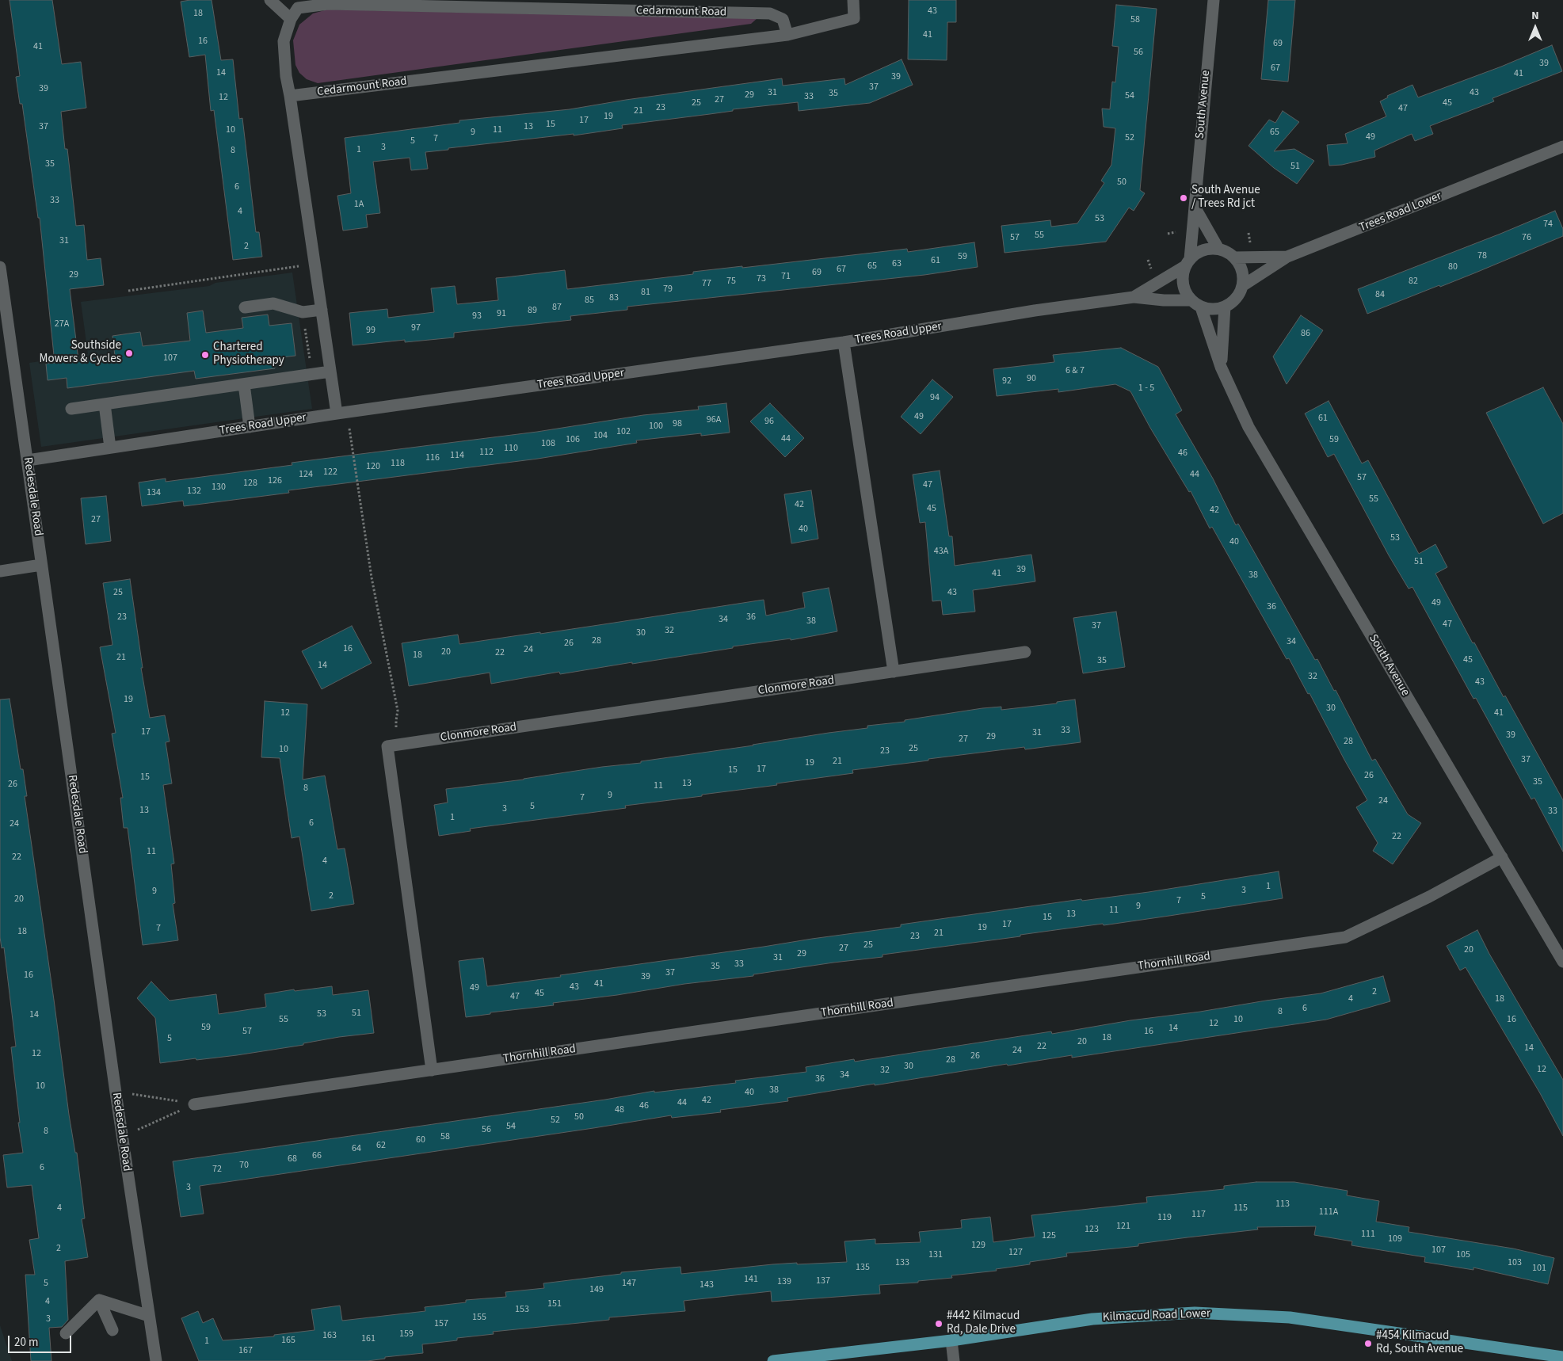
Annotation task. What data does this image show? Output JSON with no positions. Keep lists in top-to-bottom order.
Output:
{
  "streets": {
    "main road": ["Kilmacud Road Lower"],
    "street": [
      "Cedarmount Road",
      "South Avenue",
      "Trees Road Lower",
      "Trees Road Upper",
      "Redesdale Road",
      "Clonmore Road",
      "Thornhill Road"
    ]
  },
  "crossings": [
    ["South Avenue", "Trees Road Lower"],
    ["South Avenue", "Thornhill Road"],
    ["Trees Road Upper", "Redesdale Road"]
  ],
  "places": [
    "South Avenue / Trees Rd jct",
    "Southside Mowers & Cycles",
    "Chartered Physiotherapy",
    "#442 Kilmacud Rd, Dale Drive",
    "#454 Kilmacud Rd, South Avenue"
  ],
  "house_numbers": [
    "43",
    "18",
    "58",
    "41",
    "16",
    "69",
    "41",
    "56",
    "39",
    "67",
    "14",
    "41",
    "39",
    "37",
    "39",
    "31",
    "43",
    "35",
    "29",
    "54",
    "33",
    "12",
    "27",
    "25",
    "45",
    "23",
    "47",
    "21",
    "19",
    "17",
    "15",
    "37",
    "13",
    "10",
    "11",
    "9",
    "65",
    "49",
    "52",
    "7",
    "5",
    "3",
    "1",
    "8",
    "35",
    "51",
    "50",
    "6",
    "33",
    "1A",
    "4",
    "53",
    "74",
    "55",
    "57",
    "76",
    "31",
    "2",
    "78",
    "59",
    "61",
    "63",
    "65",
    "80",
    "67",
    "69",
    "29",
    "71",
    "73",
    "75",
    "82",
    "77",
    "79",
    "81",
    "84",
    "83",
    "85",
    "87",
    "89",
    "91",
    "93",
    "27A",
    "97",
    "99",
    "86",
    "107",
    "6 & 7",
    "90",
    "92",
    "1 - 5",
    "94",
    "49",
    "61",
    "96A",
    "96",
    "98",
    "100",
    "102",
    "104",
    "44",
    "106",
    "59",
    "108",
    "110",
    "112",
    "46",
    "114",
    "116",
    "118",
    "120",
    "122",
    "124",
    "44",
    "57",
    "126",
    "128",
    "47",
    "130",
    "132",
    "134",
    "55",
    "42",
    "45",
    "42",
    "27",
    "40",
    "53",
    "40",
    "43A",
    "51",
    "39",
    "41",
    "38",
    "25",
    "43",
    "49",
    "36",
    "23",
    "36",
    "34",
    "38",
    "47",
    "37",
    "32",
    "30",
    "28",
    "34",
    "26",
    "16",
    "24",
    "20",
    "22",
    "18",
    "21",
    "45",
    "35",
    "14",
    "32",
    "43",
    "19",
    "30",
    "12",
    "41",
    "33",
    "17",
    "31",
    "39",
    "29",
    "27",
    "28",
    "25",
    "10",
    "23",
    "37",
    "21",
    "19",
    "17",
    "15",
    "26",
    "15",
    "35",
    "13",
    "26",
    "11",
    "8",
    "9",
    "7",
    "24",
    "5",
    "3",
    "13",
    "33",
    "1",
    "6",
    "24",
    "22",
    "11",
    "22",
    "4",
    "1",
    "3",
    "9",
    "2",
    "5",
    "20",
    "7",
    "9",
    "11",
    "13",
    "15",
    "17",
    "19",
    "7",
    "18",
    "21",
    "23",
    "25",
    "27",
    "20",
    "29",
    "31",
    "33",
    "35",
    "37",
    "16",
    "39",
    "41",
    "43",
    "49",
    "2",
    "45",
    "47",
    "4",
    "18",
    "6",
    "8",
    "51",
    "53",
    "14",
    "55",
    "10",
    "16",
    "12",
    "59",
    "14",
    "57",
    "16",
    "18",
    "5",
    "20",
    "22",
    "14",
    "24",
    "12",
    "26",
    "28",
    "30",
    "12",
    "32",
    "34",
    "36",
    "10",
    "38",
    "40",
    "42",
    "44",
    "46",
    "48",
    "50",
    "52",
    "54",
    "56",
    "8",
    "58",
    "60",
    "62",
    "64",
    "66",
    "68",
    "70",
    "6",
    "72",
    "3",
    "113",
    "4",
    "115",
    "111A",
    "117",
    "119",
    "121",
    "123",
    "111",
    "125",
    "109",
    "129",
    "2",
    "107",
    "127",
    "131",
    "105",
    "133",
    "103",
    "135",
    "101",
    "141",
    "137",
    "139",
    "5",
    "147",
    "143",
    "149",
    "4",
    "151",
    "153",
    "155",
    "3",
    "157",
    "159",
    "163",
    "161",
    "165",
    "1",
    "167"
  ],
  "scale_bar": "20 m",
  "north": "top"
}
